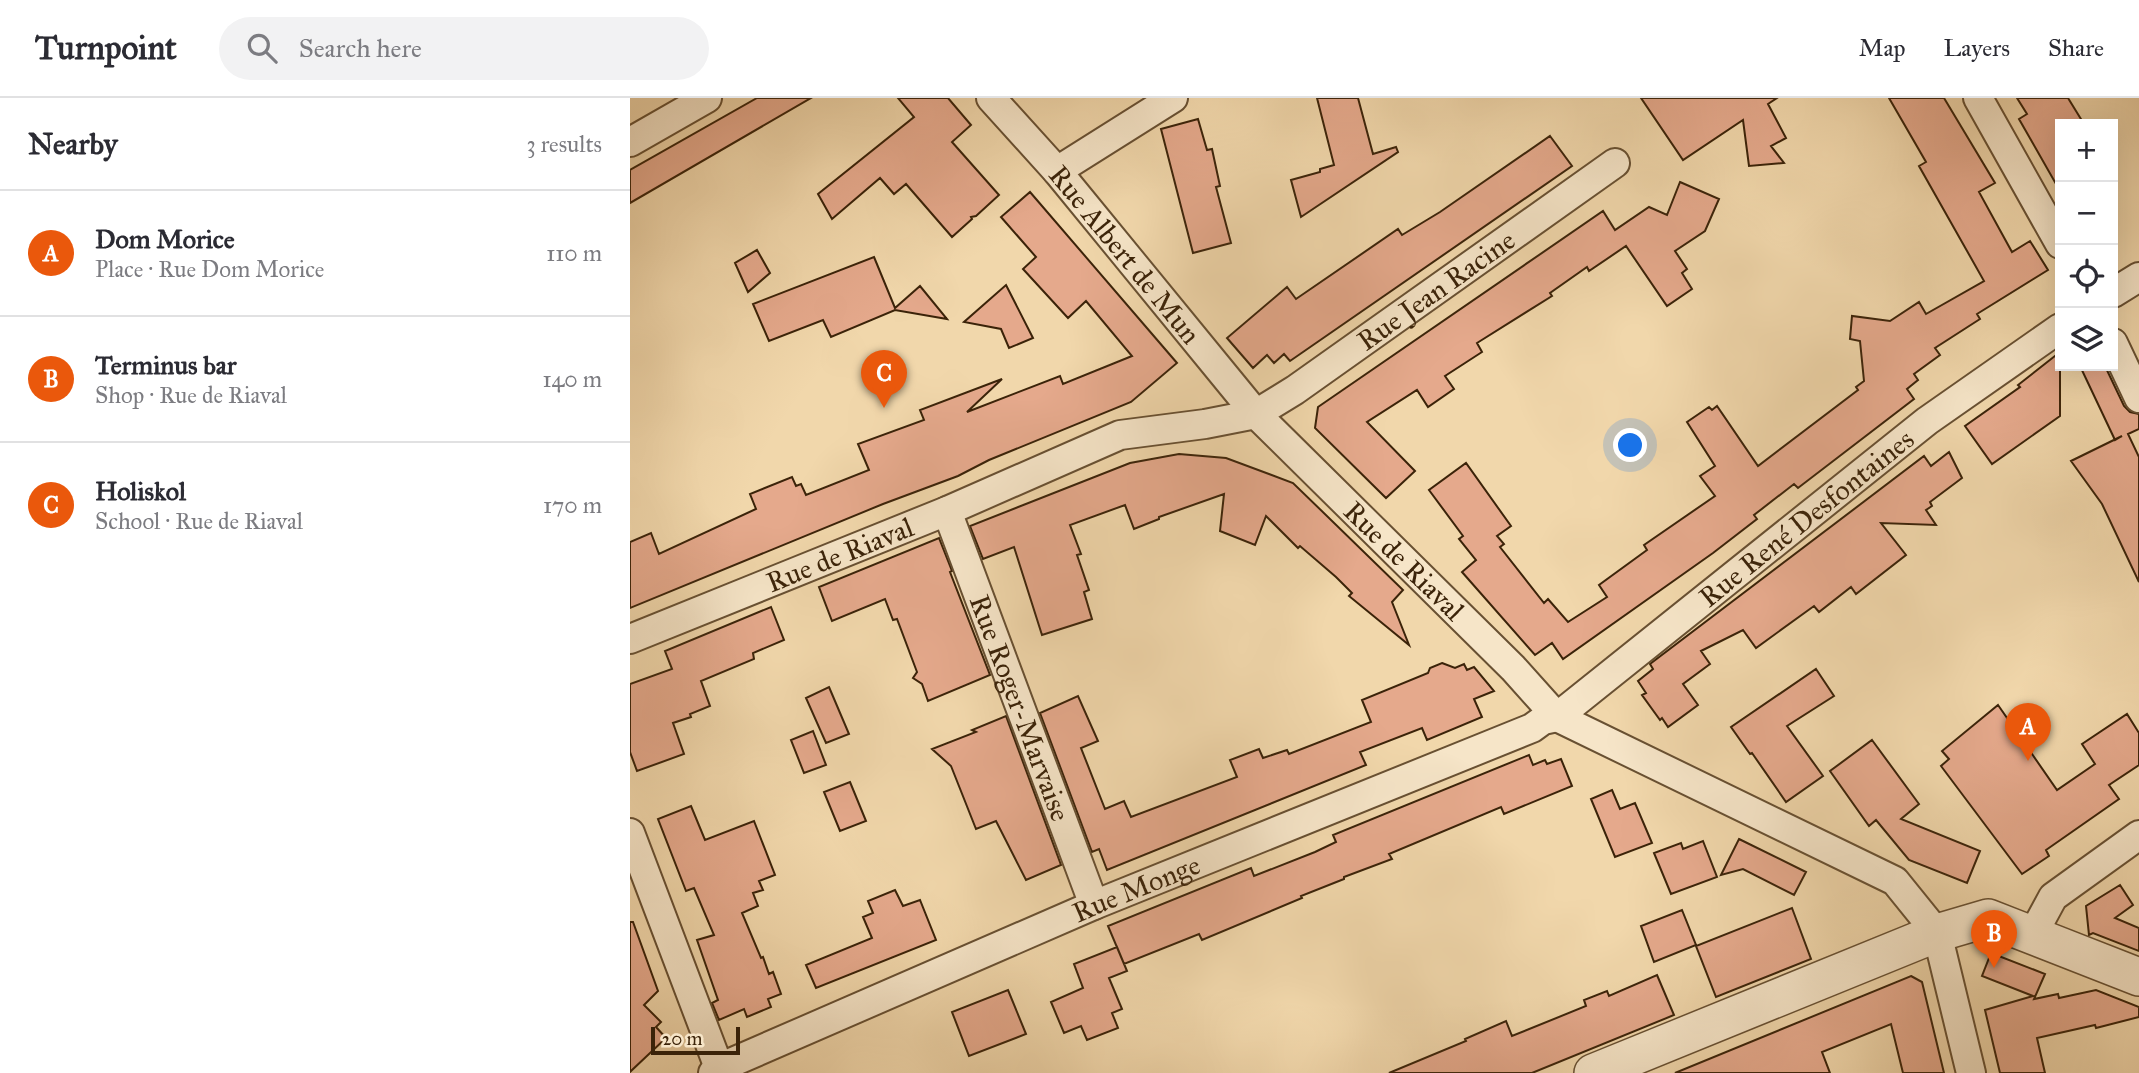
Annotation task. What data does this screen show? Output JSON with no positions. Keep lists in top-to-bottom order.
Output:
{
  "streets": {
    "street": [
      "Rue Albert de Mun",
      "Rue Jean Racine",
      "Rue René Desfontaines",
      "Rue de Riaval",
      "Rue Roger-Marvaise",
      "Rue Monge"
    ]
  },
  "crossings": [
    ["Rue Albert de Mun", "Rue Jean Racine"],
    ["Rue Albert de Mun", "Rue de Riaval"],
    ["Rue Jean Racine", "Rue de Riaval"],
    ["Rue René Desfontaines", "Rue de Riaval"],
    ["Rue René Desfontaines", "Rue Monge"],
    ["Rue de Riaval", "Rue Roger-Marvaise"],
    ["Rue de Riaval", "Rue Monge"],
    ["Rue Roger-Marvaise", "Rue Monge"]
  ],
  "scale_bar": "20 m",
  "page": {
    "header": "Turnpoint",
    "search": "Search here",
    "nav": ["Map", "Layers", "Share"],
    "heading": ["Nearby", "3 results"],
    "map_buttons": ["+", "−"],
    "list": [
      {
        "mark": "A",
        "name": "Dom Morice",
        "note": "Place · Rue Dom Morice",
        "value": "110 m"
      },
      {
        "mark": "B",
        "name": "Terminus bar",
        "note": "Shop · Rue de Riaval",
        "value": "140 m"
      },
      {
        "mark": "C",
        "name": "Holiskol",
        "note": "School · Rue de Riaval",
        "value": "170 m"
      }
    ],
    "pins": ["C", "A", "B"],
    "scale": "20 m"
  }
}
